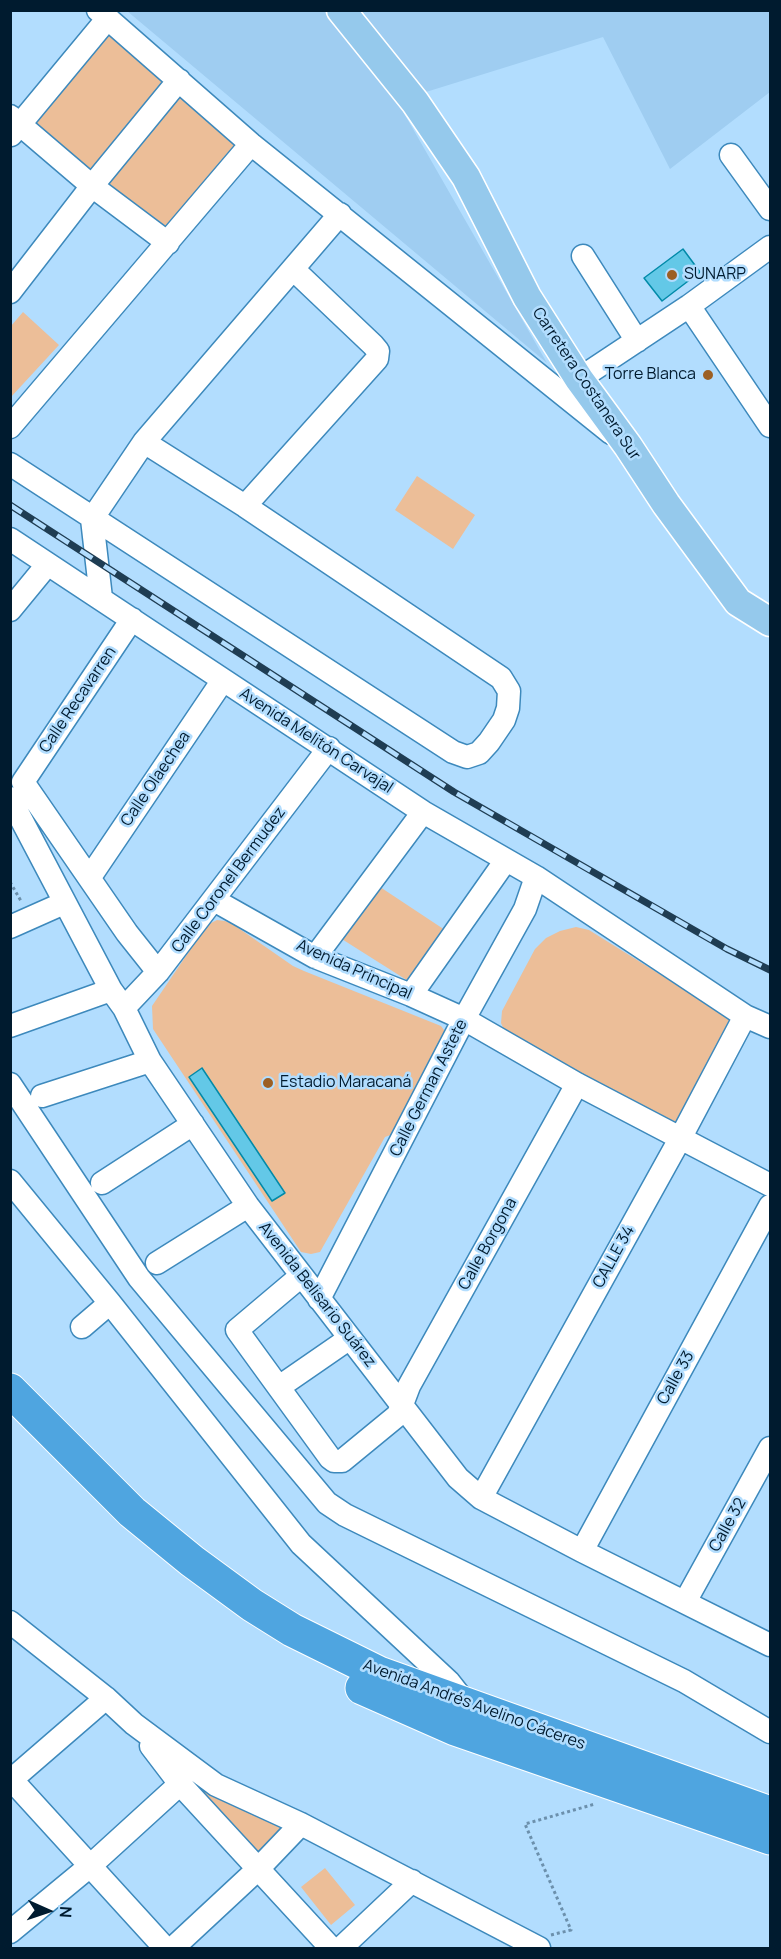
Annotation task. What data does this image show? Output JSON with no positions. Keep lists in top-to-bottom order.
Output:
{
  "streets": {
    "highway": ["Avenida Andrés Avelino Cáceres"],
    "main road": ["Carretera Costanera Sur"],
    "street": [
      "Calle Recavarren",
      "Avenida Melitón Carvajal",
      "Calle Olaechea",
      "Calle Coronel Bermudez",
      "Avenida Principal",
      "Calle German Astete",
      "Calle Borgona",
      "CALLE 34",
      "Avenida Belisario Suárez",
      "Calle 33",
      "Calle 32"
    ]
  },
  "crossings": [
    ["Calle Recavarren", "Avenida Melitón Carvajal"],
    ["Calle Recavarren", "Avenida Belisario Suárez"],
    ["Avenida Melitón Carvajal", "Calle Olaechea"],
    ["Avenida Melitón Carvajal", "Calle Coronel Bermudez"],
    ["Avenida Melitón Carvajal", "Calle German Astete"],
    ["Avenida Melitón Carvajal", "CALLE 34"],
    ["Calle Coronel Bermudez", "Avenida Principal"],
    ["Calle Coronel Bermudez", "Avenida Belisario Suárez"],
    ["Avenida Principal", "Calle German Astete"],
    ["Avenida Principal", "Calle Borgona"],
    ["Avenida Principal", "CALLE 34"],
    ["Calle German Astete", "Avenida Belisario Suárez"],
    ["Calle Borgona", "Avenida Belisario Suárez"],
    ["CALLE 34", "Avenida Belisario Suárez"],
    ["Avenida Belisario Suárez", "Calle 33"],
    ["Avenida Belisario Suárez", "Calle 32"]
  ],
  "places": ["SUNARP", "Torre Blanca", "Estadio Maracaná"],
  "north": "right"
}
